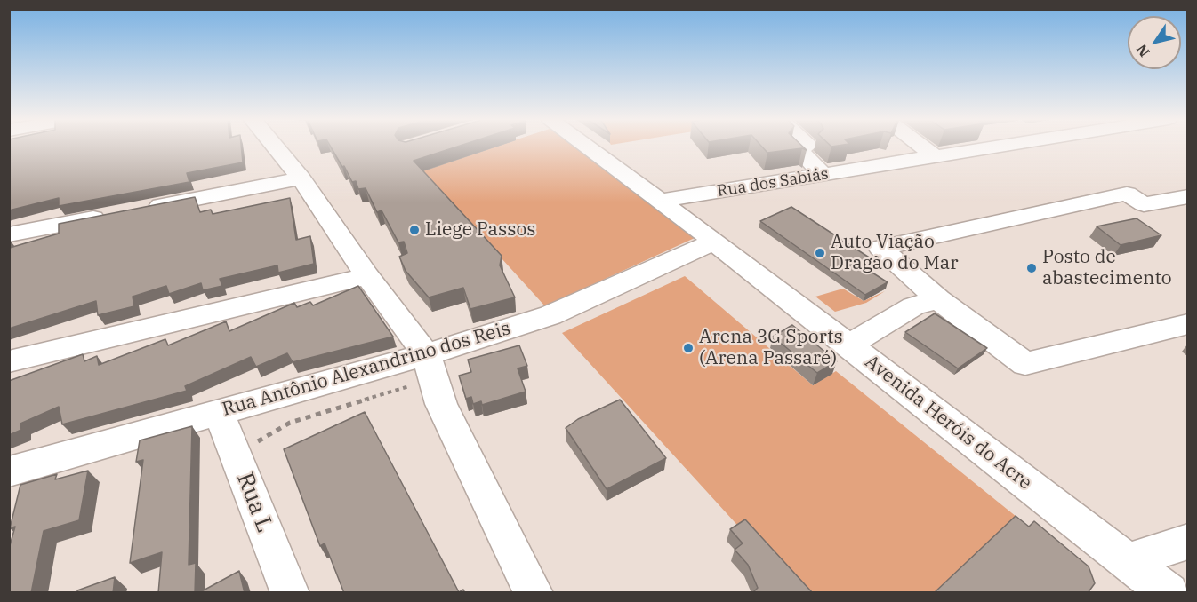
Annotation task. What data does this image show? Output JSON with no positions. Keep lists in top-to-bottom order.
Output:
{
  "streets": {
    "street": [
      "Rua dos Sabiás",
      "Rua Antônio Alexandrino dos Reis",
      "Avenida Heróis do Acre",
      "Rua L"
    ]
  },
  "crossings": [
    ["Rua dos Sabiás", "Avenida Heróis do Acre"],
    ["Rua Antônio Alexandrino dos Reis", "Avenida Heróis do Acre"],
    ["Rua Antônio Alexandrino dos Reis", "Rua L"]
  ],
  "places": [
    "Liege Passos",
    "Auto Viação Dragão do Mar",
    "Posto de abastecimento",
    "Arena 3G Sports (Arena Passaré)"
  ],
  "north": "bottom left"
}
